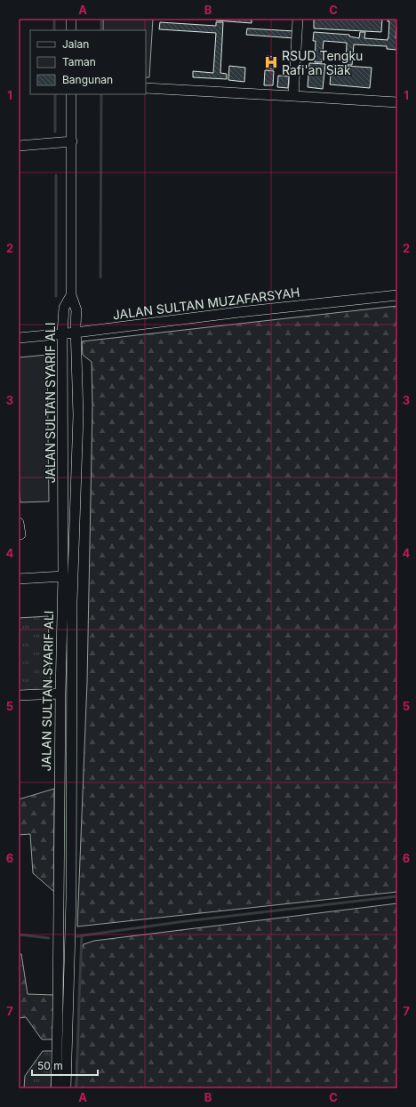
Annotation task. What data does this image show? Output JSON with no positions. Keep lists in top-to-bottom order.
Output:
{
  "streets": {
    "street": ["JALAN SULTAN MUZAFARSYAH", "JALAN SULTAN SYARIF ALI"]
  },
  "crossings": [
    ["JALAN SULTAN MUZAFARSYAH", "JALAN SULTAN SYARIF ALI"]
  ],
  "places": {
    "hospital": ["RSUD Tengku Rafi'an Siak"]
  },
  "legend": ["Jalan", "Taman", "Bangunan"],
  "scale_bar": "50 m",
  "grid": {
    "columns": ["A", "B", "C"],
    "rows": [
      "1",
      "2",
      "3",
      "4",
      "5",
      "6",
      "7"
    ]
  }
}
